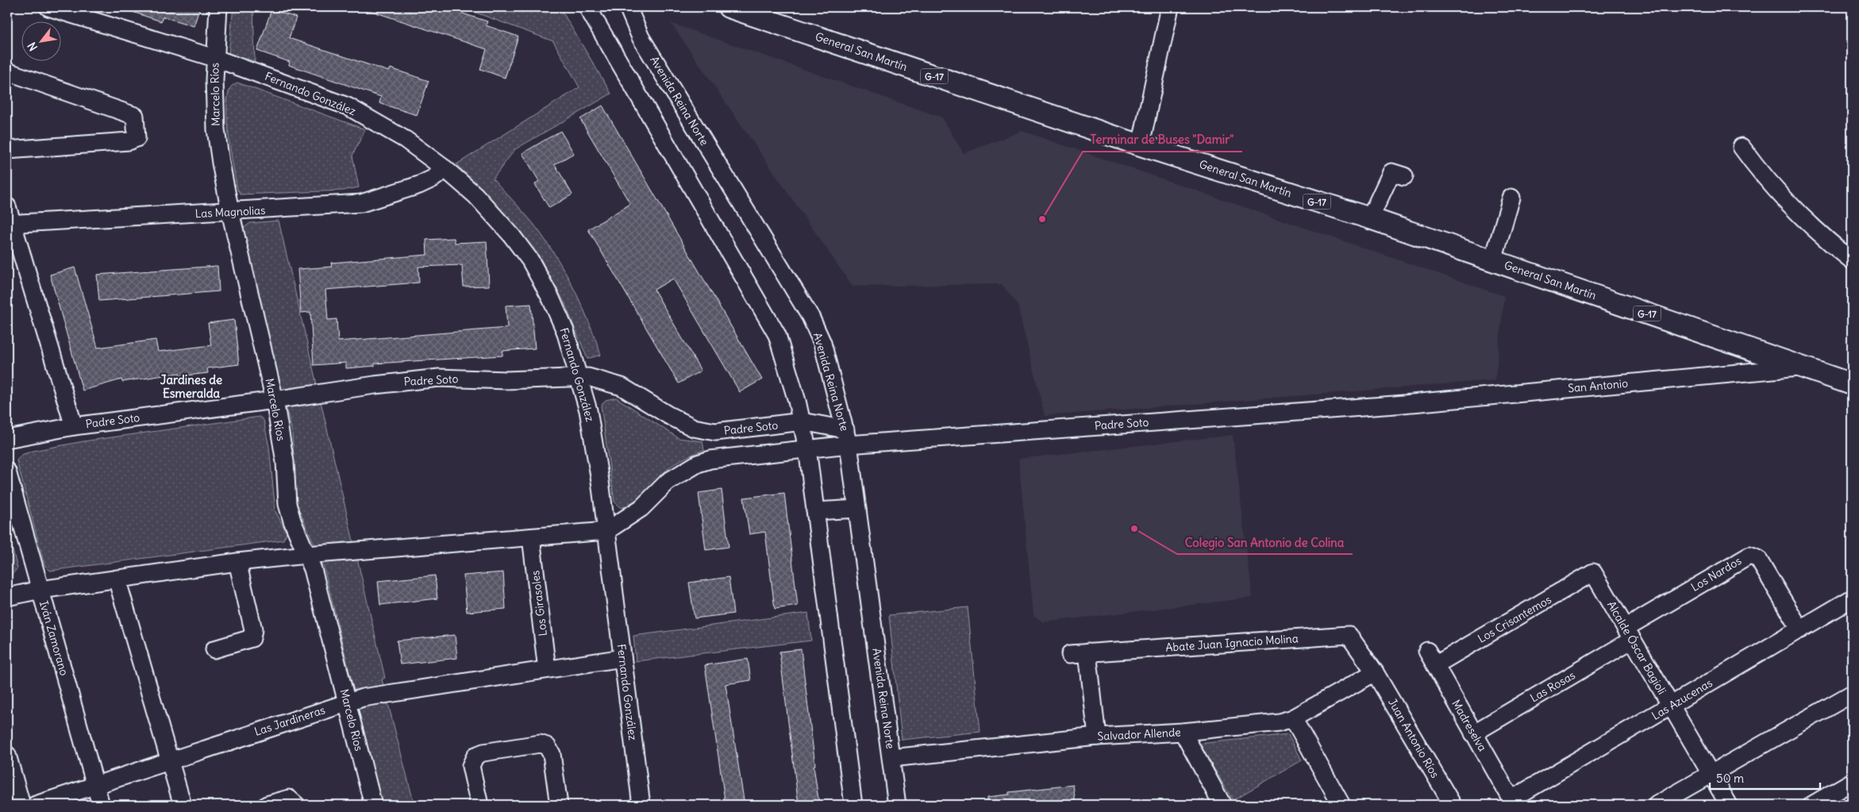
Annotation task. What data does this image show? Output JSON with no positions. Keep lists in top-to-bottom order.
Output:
{
  "streets": {
    "main road": ["General San Martín", "G-17"],
    "street": [
      "Fernando González",
      "Marcelo Ríos",
      "Avenida Reina Norte",
      "Las Magnolias",
      "Padre Soto",
      "San Antonio",
      "Los Nardos",
      "Los Girasoles",
      "Los Crisantemos",
      "Iván Zamorano",
      "Abate Juan Ignacio Molina",
      "Alcalde Óscar Bagioli",
      "Las Rosas",
      "Las Azucenas",
      "Las Jardineras",
      "Madreselva",
      "Salvador Allende",
      "Juan Antonio Ríos"
    ]
  },
  "crossings": [
    ["General San Martín", "San Antonio"],
    ["Fernando González", "Marcelo Ríos"],
    ["Fernando González", "Las Magnolias"],
    ["Fernando González", "Padre Soto"],
    ["Fernando González", "Las Jardineras"],
    ["Marcelo Ríos", "Las Magnolias"],
    ["Marcelo Ríos", "Padre Soto"],
    ["Marcelo Ríos", "Las Jardineras"],
    ["Avenida Reina Norte", "Padre Soto"],
    ["Avenida Reina Norte", "Salvador Allende"],
    ["Padre Soto", "San Antonio"],
    ["Los Nardos", "Alcalde Óscar Bagioli"],
    ["Los Nardos", "Las Rosas"],
    ["Los Nardos", "Las Azucenas"],
    ["Los Girasoles", "Las Jardineras"],
    ["Los Crisantemos", "Alcalde Óscar Bagioli"],
    ["Los Crisantemos", "Madreselva"],
    ["Iván Zamorano", "Las Jardineras"],
    ["Abate Juan Ignacio Molina", "Salvador Allende"],
    ["Abate Juan Ignacio Molina", "Juan Antonio Ríos"],
    ["Alcalde Óscar Bagioli", "Las Rosas"],
    ["Alcalde Óscar Bagioli", "Las Azucenas"],
    ["Las Rosas", "Madreselva"],
    ["Las Azucenas", "Madreselva"],
    ["Salvador Allende", "Juan Antonio Ríos"]
  ],
  "districts": ["Jardines de Esmeralda"],
  "places": ["Terminar de Buses \"Damir\"", "Colegio San Antonio de Colina"],
  "scale_bar": "50 m",
  "north": "bottom left"
}
